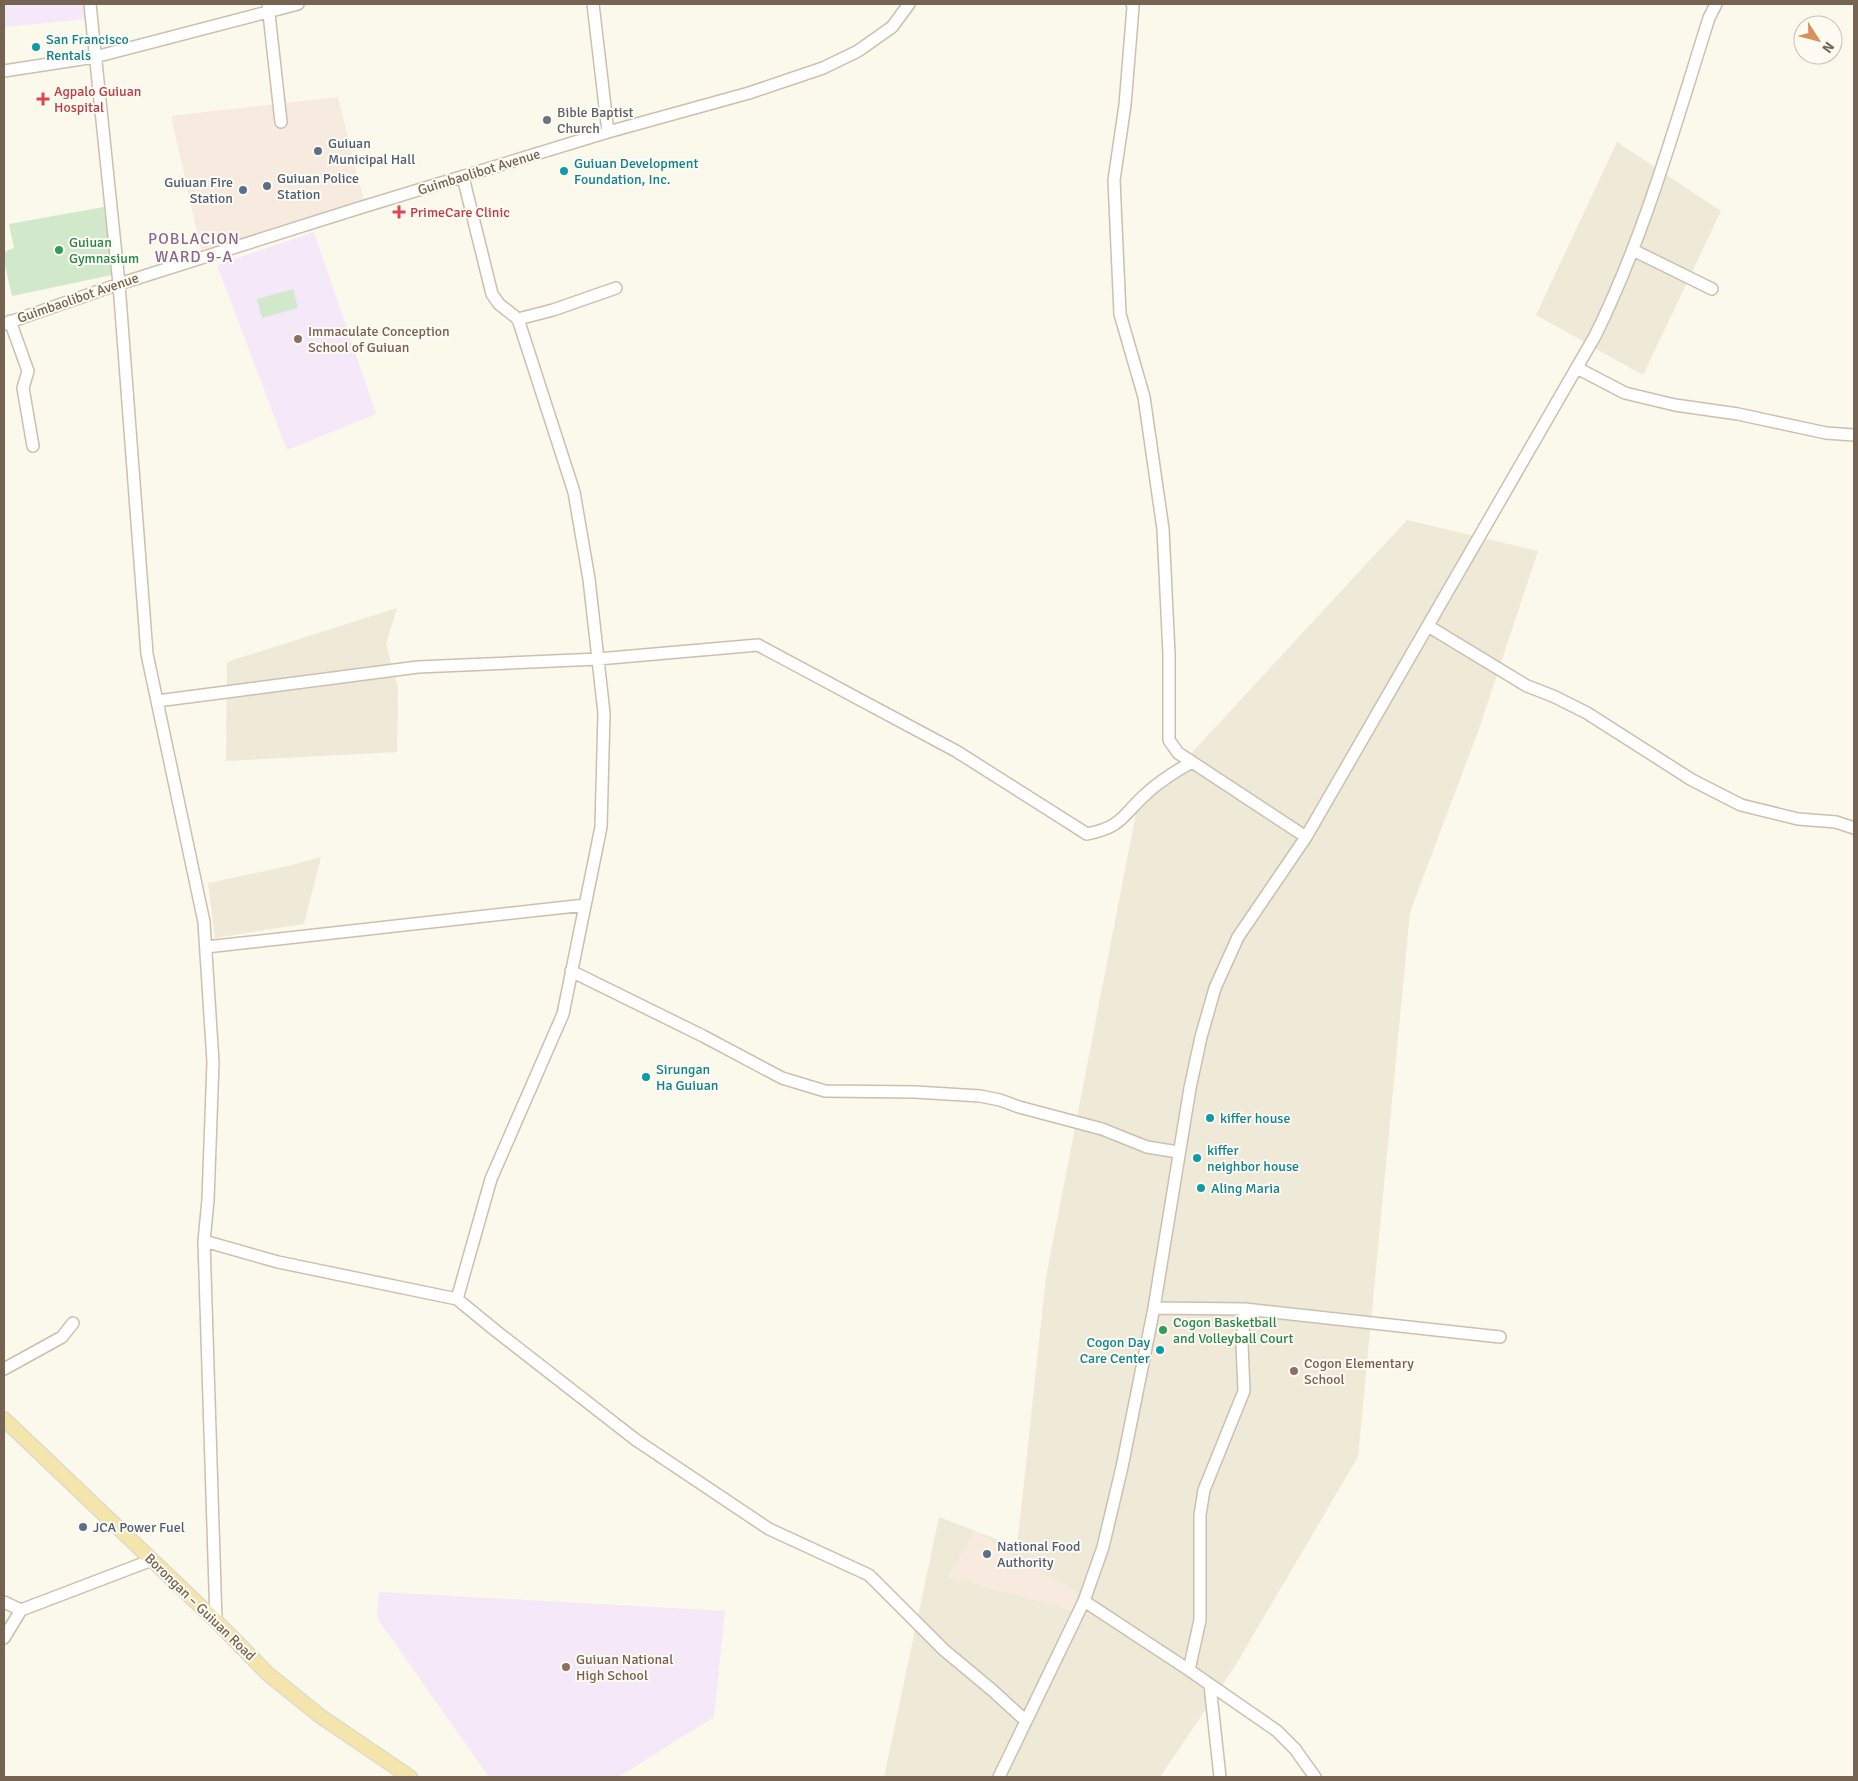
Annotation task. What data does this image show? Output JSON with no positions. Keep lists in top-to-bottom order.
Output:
{
  "streets": {
    "main road": ["Borongan – Guiuan Road"],
    "street": ["Guimbaolibot Avenue"]
  },
  "districts": ["POBLACION WARD 9-A"],
  "places": {
    "other": [
      "San Francisco Rentals",
      "Bible Baptist Church",
      "Guiuan Municipal Hall",
      "Guiuan Development Foundation, Inc.",
      "Guiuan Police Station",
      "Guiuan Fire Station",
      "Guiuan Gymnasium",
      "Immaculate Conception School of Guiuan",
      "Sirungan Ha Guiuan",
      "kiffer house",
      "kiffer neighbor house",
      "Aling Maria",
      "Cogon Basketball and Volleyball Court",
      "Cogon Day Care Center",
      "Cogon Elementary School",
      "JCA Power Fuel",
      "National Food Authority",
      "Guiuan National High School"
    ],
    "health": ["Agpalo Guiuan Hospital", "PrimeCare Clinic"]
  },
  "north": "bottom right"
}
